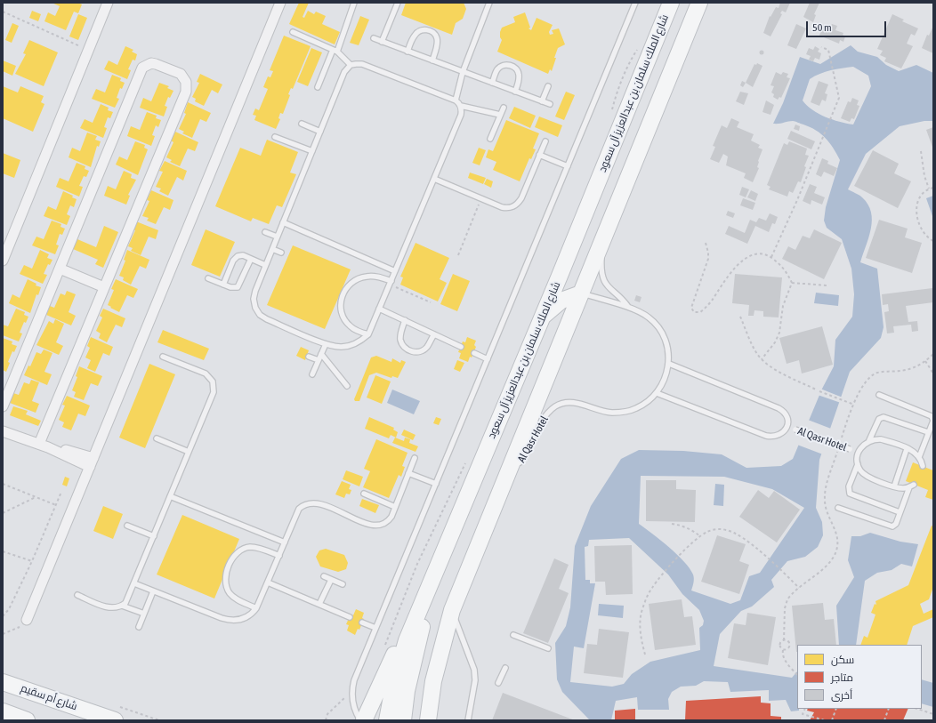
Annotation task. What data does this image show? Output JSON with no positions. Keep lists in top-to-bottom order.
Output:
{
  "streets": {
    "main road": ["شارع الملك سلمان بن عبدالعزيز آل سعود", "شارع أم سقيم"],
    "lane": ["Al Qasr Hotel"]
  },
  "legend": ["سكن", "متاجر", "أخرى"],
  "scale_bar": "50 m"
}
